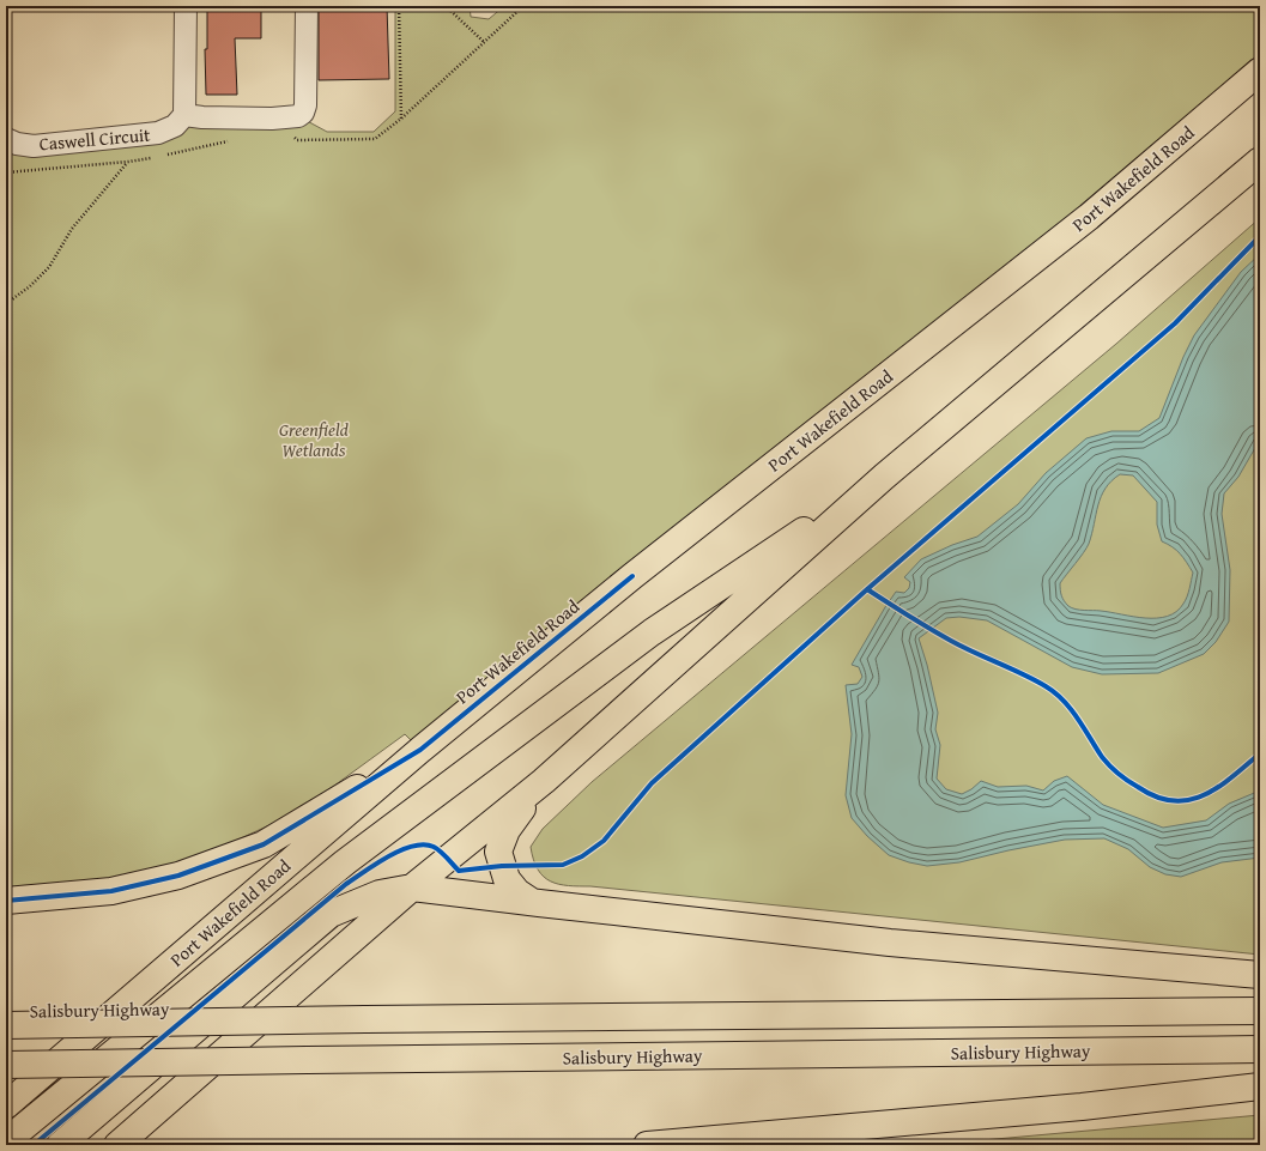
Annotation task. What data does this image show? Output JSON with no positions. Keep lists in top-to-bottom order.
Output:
{
  "streets": {
    "highway": ["Port Wakefield Road", "Salisbury Highway"],
    "street": ["Caswell Circuit"]
  },
  "parks": ["Greenfield Wetlands"]
}
